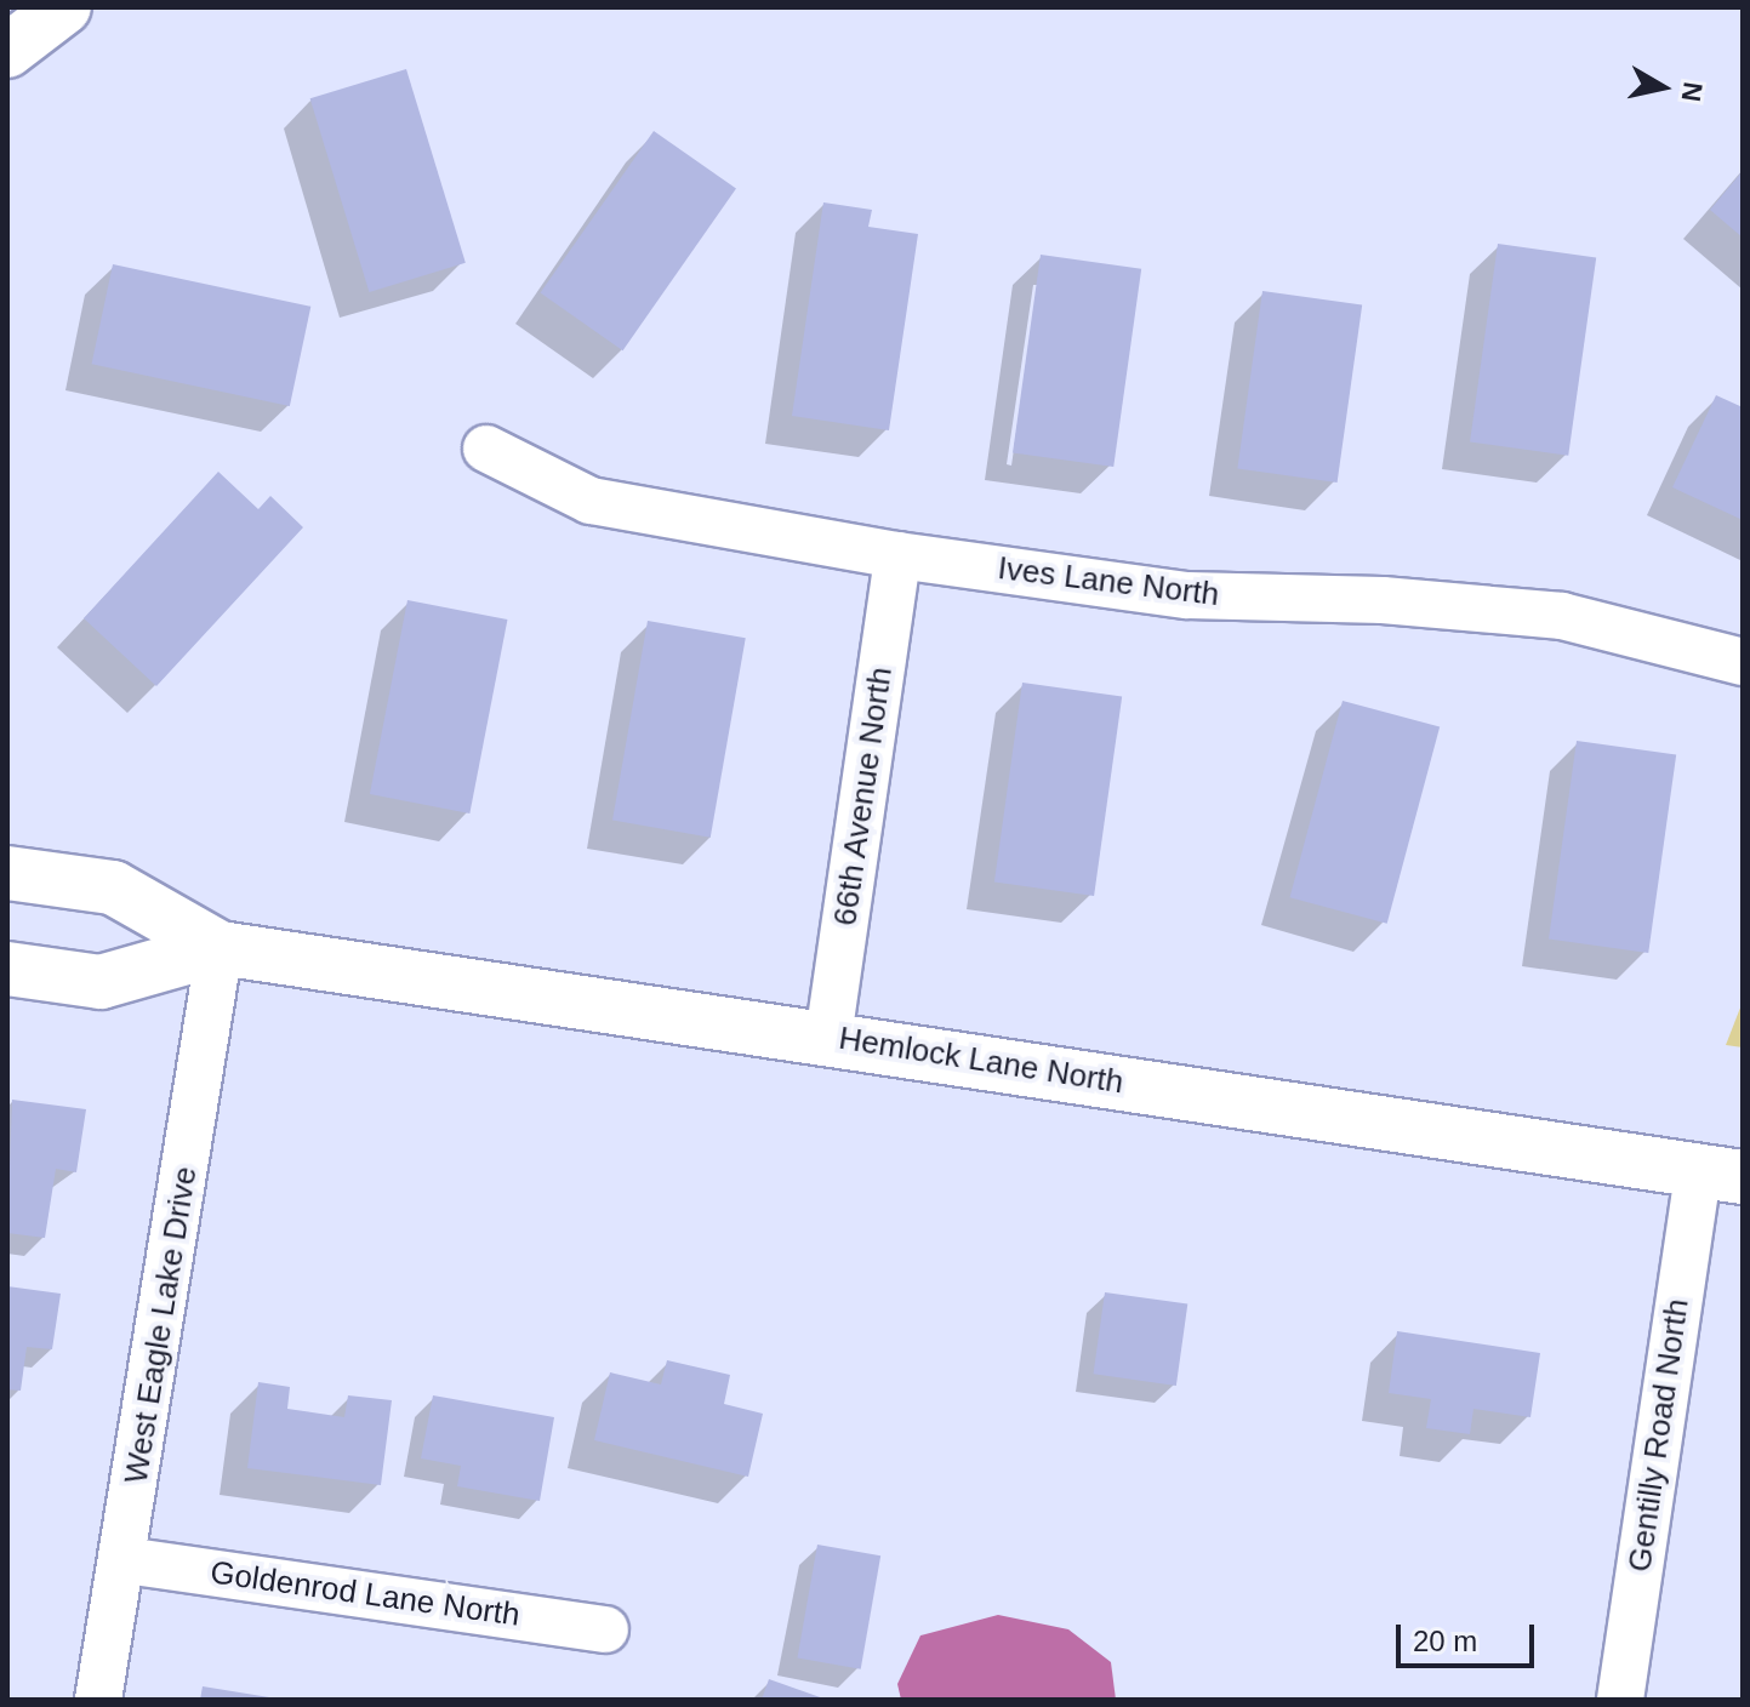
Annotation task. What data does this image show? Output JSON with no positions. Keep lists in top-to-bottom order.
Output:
{
  "streets": {
    "main road": ["Hemlock Lane North"],
    "street": [
      "Ives Lane North",
      "66th Avenue North",
      "West Eagle Lake Drive",
      "Gentilly Road North",
      "Goldenrod Lane North"
    ]
  },
  "crossings": [
    ["Ives Lane North", "66th Avenue North"],
    ["66th Avenue North", "Hemlock Lane North"],
    ["Hemlock Lane North", "West Eagle Lake Drive"],
    ["Hemlock Lane North", "Gentilly Road North"],
    ["West Eagle Lake Drive", "Goldenrod Lane North"]
  ],
  "scale_bar": "20 m",
  "north": "right"
}
